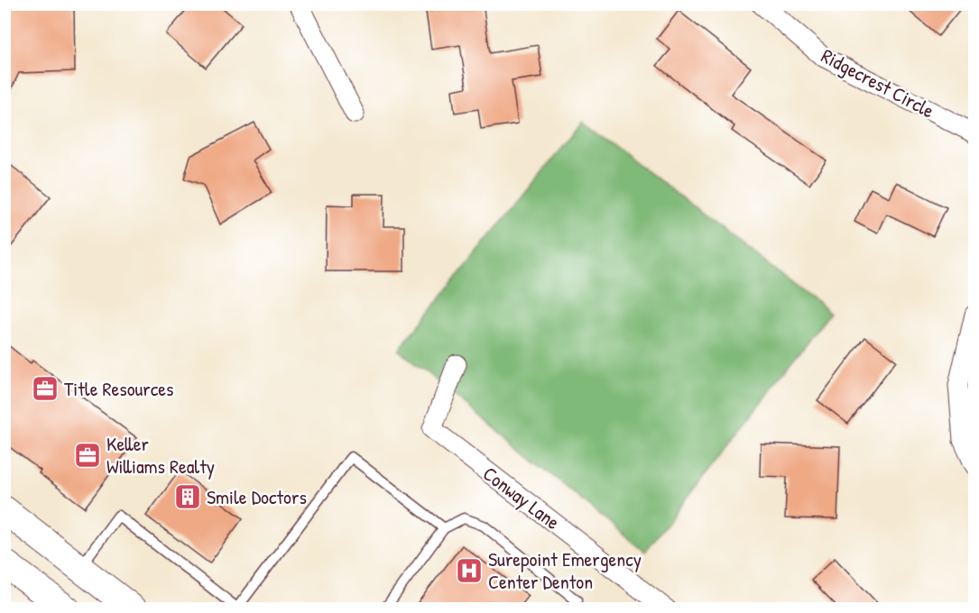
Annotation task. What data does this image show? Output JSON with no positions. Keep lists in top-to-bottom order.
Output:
{
  "streets": {
    "street": ["Ridgecrest Circle", "Conway Lane"]
  },
  "places": {
    "office": ["Title Resources", "Keller Williams Realty"],
    "building": ["Smile Doctors"],
    "hospital": ["Surepoint Emergency Center Denton"]
  }
}
